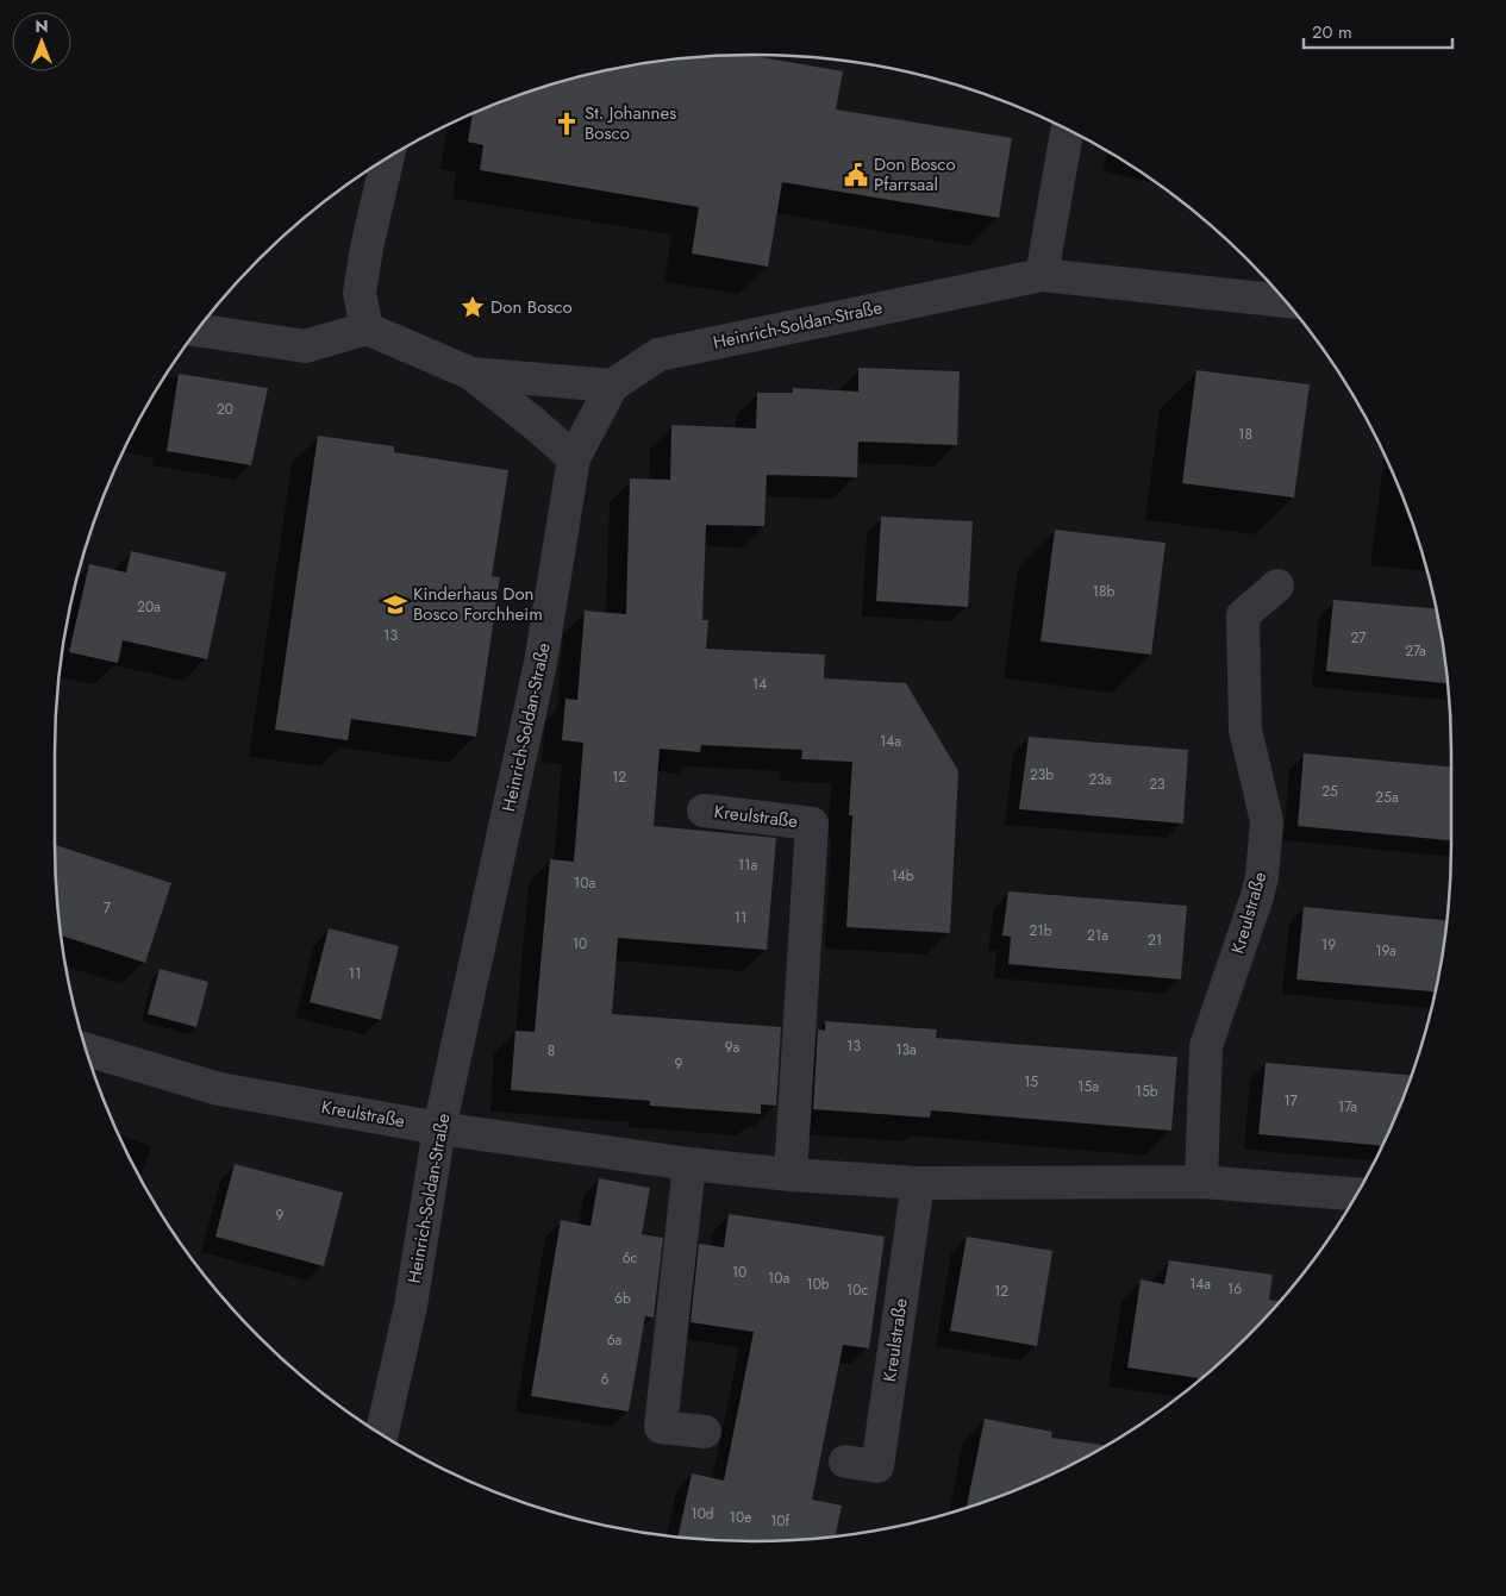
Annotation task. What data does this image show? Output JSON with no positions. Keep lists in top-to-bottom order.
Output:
{
  "streets": {
    "street": ["Heinrich-Soldan-Straße", "Kreulstraße"]
  },
  "crossings": [
    ["Heinrich-Soldan-Straße", "Kreulstraße"]
  ],
  "places": {
    "church": ["St. Johannes Bosco"],
    "public building": ["Don Bosco Pfarrsaal"],
    "place": ["Don Bosco"],
    "school or university": ["Kinderhaus Don Bosco Forchheim"]
  },
  "house_numbers": [
    "20",
    "18",
    "18b",
    "20a",
    "13",
    "27",
    "27a",
    "14",
    "14a",
    "23b",
    "12",
    "23a",
    "23",
    "25",
    "25a",
    "11a",
    "14b",
    "10a",
    "7",
    "11",
    "21b",
    "21a",
    "21",
    "10",
    "19",
    "19a",
    "11",
    "13",
    "9a",
    "13a",
    "8",
    "9",
    "15",
    "15a",
    "15b",
    "17",
    "17a",
    "9",
    "6c",
    "10",
    "10a",
    "10b",
    "14a",
    "16",
    "10c",
    "12",
    "6b",
    "6a",
    "6",
    "10d",
    "10e",
    "10f"
  ],
  "scale_bar": "20 m",
  "north": "top"
}
